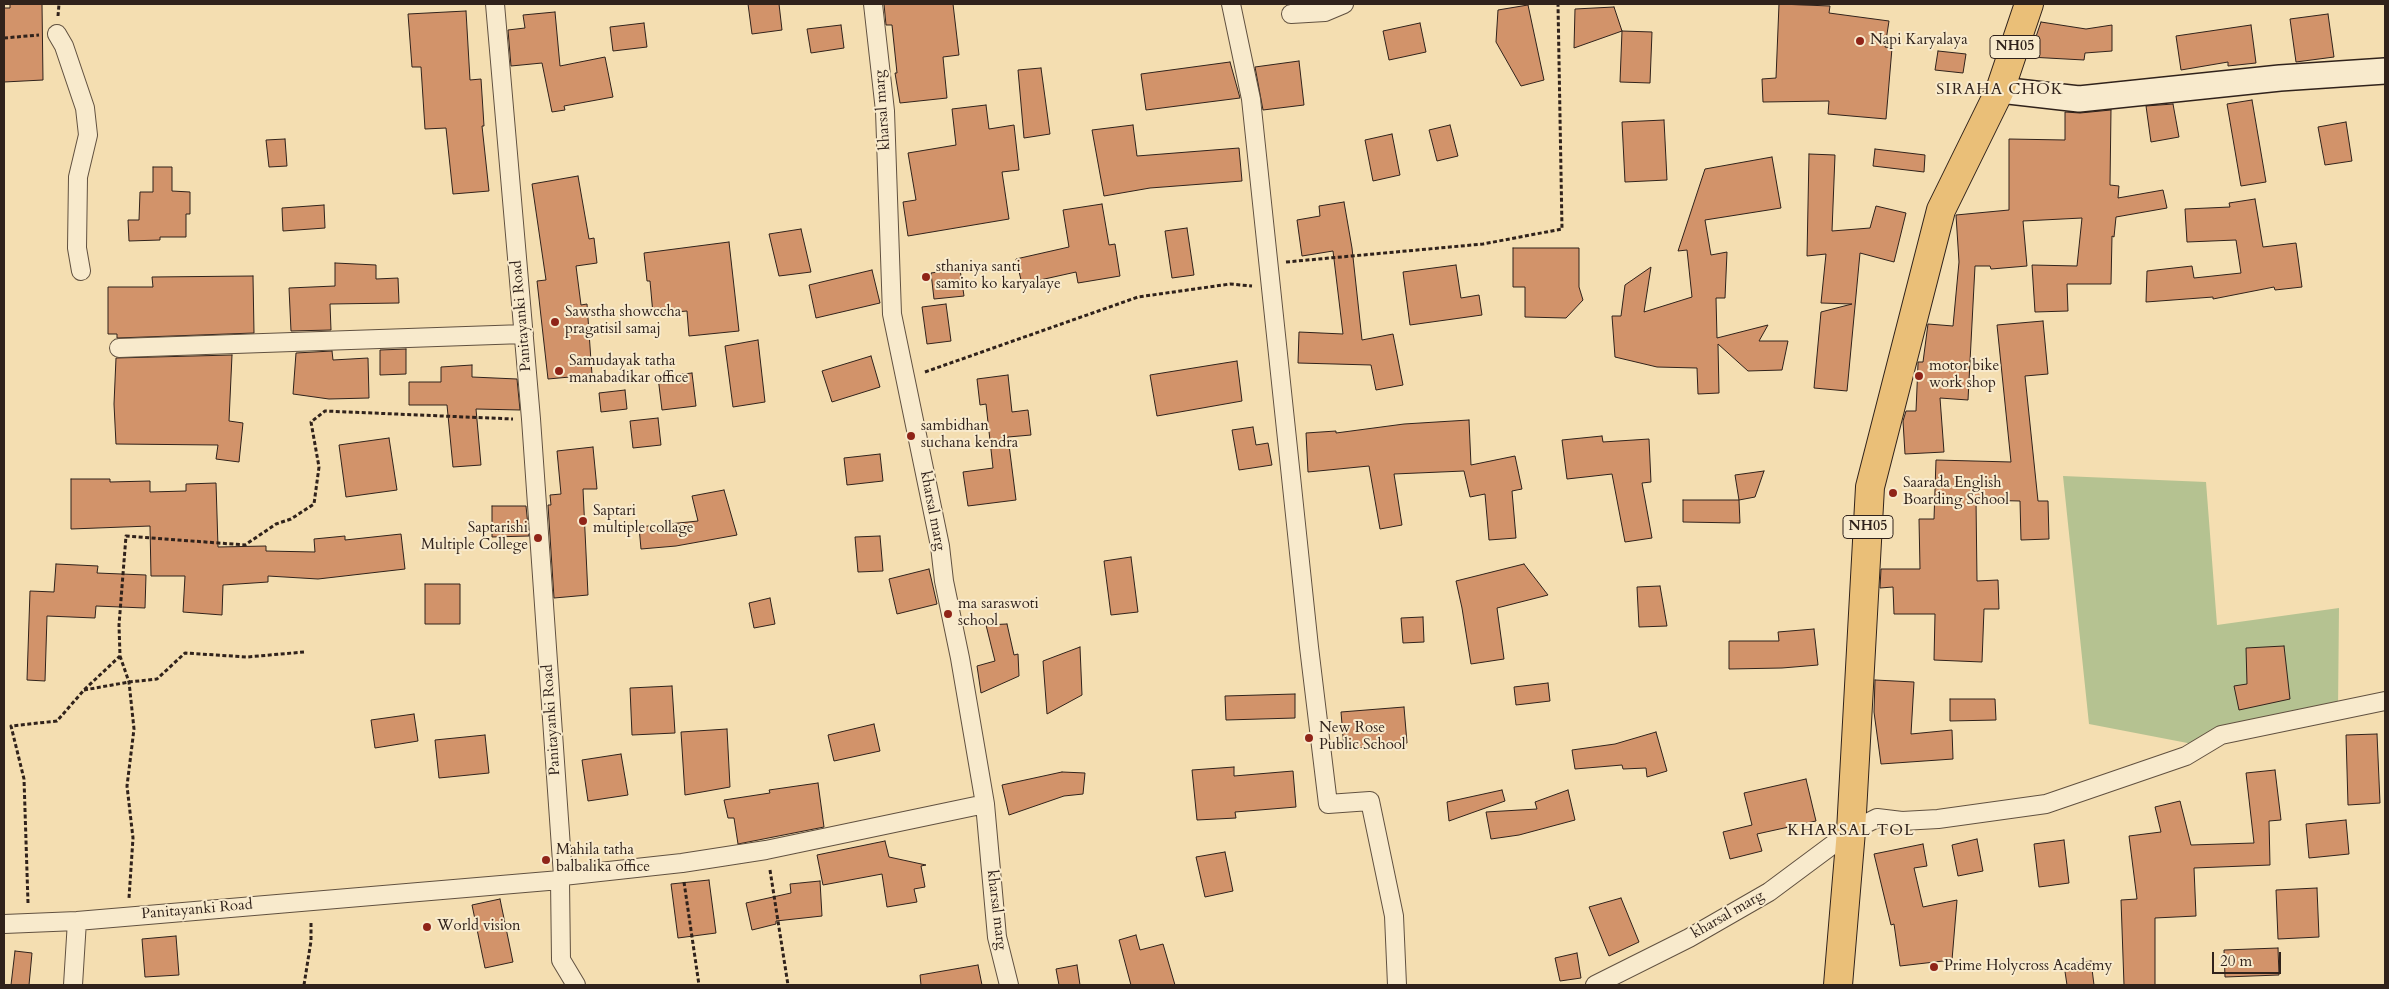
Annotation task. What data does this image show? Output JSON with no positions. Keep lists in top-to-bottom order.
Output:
{
  "streets": {
    "main road": ["NH05"],
    "street": ["kharsal marg", "Panitayanki Road"]
  },
  "crossings": [
    ["NH05", "kharsal marg"]
  ],
  "districts": ["SIRAHA CHOK", "KHARSAL TOL"],
  "places": [
    "Napi Karyalaya",
    "sthaniya santi samito ko karyalaye",
    "Sawstha showccha pragatisil samaj",
    "Samudayak tatha manabadikar office",
    "motor bike work shop",
    "sambidhan suchana kendra",
    "Saarada English Boarding School",
    "Saptari multiple collage",
    "Saptarishi Multiple College",
    "ma saraswoti school",
    "New Rose Public School",
    "Mahila tatha balbalika office",
    "World vision",
    "Prime Holycross Academy"
  ],
  "scale_bar": "20 m"
}
